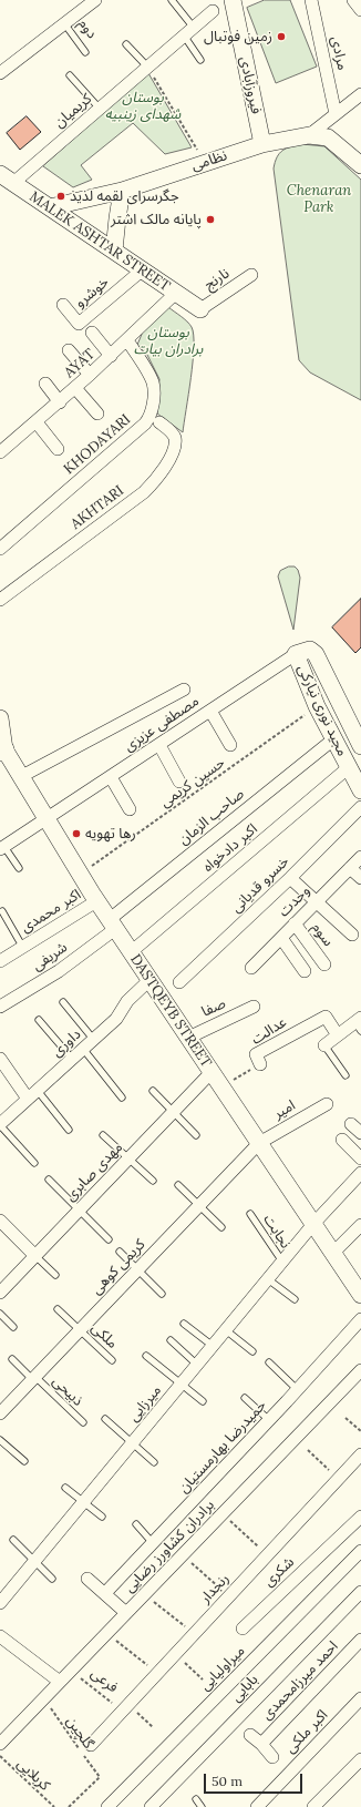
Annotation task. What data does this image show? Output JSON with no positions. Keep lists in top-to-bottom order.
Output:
{
  "streets": {
    "street": [
      "مرادی",
      "فیروزآبادی",
      "کریمیان",
      "نظامی",
      "MALEK ASHTAR STREET",
      "نارنج",
      "خوشرو",
      "AYAT",
      "KHODAYARI",
      "AKHTARI",
      "مجید نوری نیارکی",
      "مصطفی عزیزی",
      "صاحب الزمان",
      "اکبر دادخواه",
      "خسرو قدیانی",
      "وحدت",
      "اکبر محمدی",
      "سوم",
      "شریفی",
      "صفا",
      "DASTQEYB STREET",
      "عدالت",
      "داوری",
      "امیر",
      "مهدی صابری",
      "کریمی کوهی",
      "میرزایی",
      "حمیدرضا بهارمستیان",
      "برادران کشاورز رضایی",
      "شکری",
      "رنجدار",
      "میراولیایی",
      "احمد میرزامحمدی",
      "بابایی",
      "اکبر ملکی"
    ],
    "lane": [
      "دوم",
      "نجابت",
      "ملکی",
      "ذبیحی"
    ],
    "path": [
      "حسین کریمی",
      "فرعی",
      "گلچین",
      "کربلایی"
    ]
  },
  "crossings": [
    ["فیروزآبادی", "نظامی"],
    ["کریمیان", "MALEK ASHTAR STREET"],
    ["نظامی", "MALEK ASHTAR STREET"],
    ["MALEK ASHTAR STREET", "نارنج"],
    ["MALEK ASHTAR STREET", "خوشرو"],
    ["MALEK ASHTAR STREET", "AYAT"],
    ["AYAT", "KHODAYARI"],
    ["مجید نوری نیارکی", "مصطفی عزیزی"],
    ["مجید نوری نیارکی", "حسین کریمی"],
    ["مجید نوری نیارکی", "صاحب الزمان"],
    ["مجید نوری نیارکی", "اکبر دادخواه"],
    ["مصطفی عزیزی", "DASTQEYB STREET"],
    ["حسین کریمی", "DASTQEYB STREET"],
    ["صاحب الزمان", "شریفی"],
    ["صاحب الزمان", "DASTQEYB STREET"],
    ["اکبر دادخواه", "DASTQEYB STREET"],
    ["وحدت", "سوم"],
    ["اکبر محمدی", "DASTQEYB STREET"],
    ["شریفی", "DASTQEYB STREET"],
    ["صفا", "DASTQEYB STREET"],
    ["DASTQEYB STREET", "عدالت"],
    ["DASTQEYB STREET", "داوری"],
    ["DASTQEYB STREET", "امیر"],
    ["DASTQEYB STREET", "مهدی صابری"],
    ["DASTQEYB STREET", "کریمی کوهی"],
    ["DASTQEYB STREET", "میرزایی"],
    ["امیر", "کریمی کوهی"],
    ["نجابت", "میرزایی"],
    ["کریمی کوهی", "ملکی"],
    ["کریمی کوهی", "ذبیحی"],
    ["برادران کشاورز رضایی", "فرعی"],
    ["برادران کشاورز رضایی", "گلچین"],
    ["رنجدار", "فرعی"]
  ],
  "parks": ["بوستان شهدای زینبیه", "Chenaran Park", "بوستان برادران بیات"],
  "places": [
    "زمین فوتبال",
    "جگرسرای لقمه لذیذ",
    "پایانه مالک اشتر",
    "رها تهویه"
  ],
  "scale_bar": "50 m"
}
